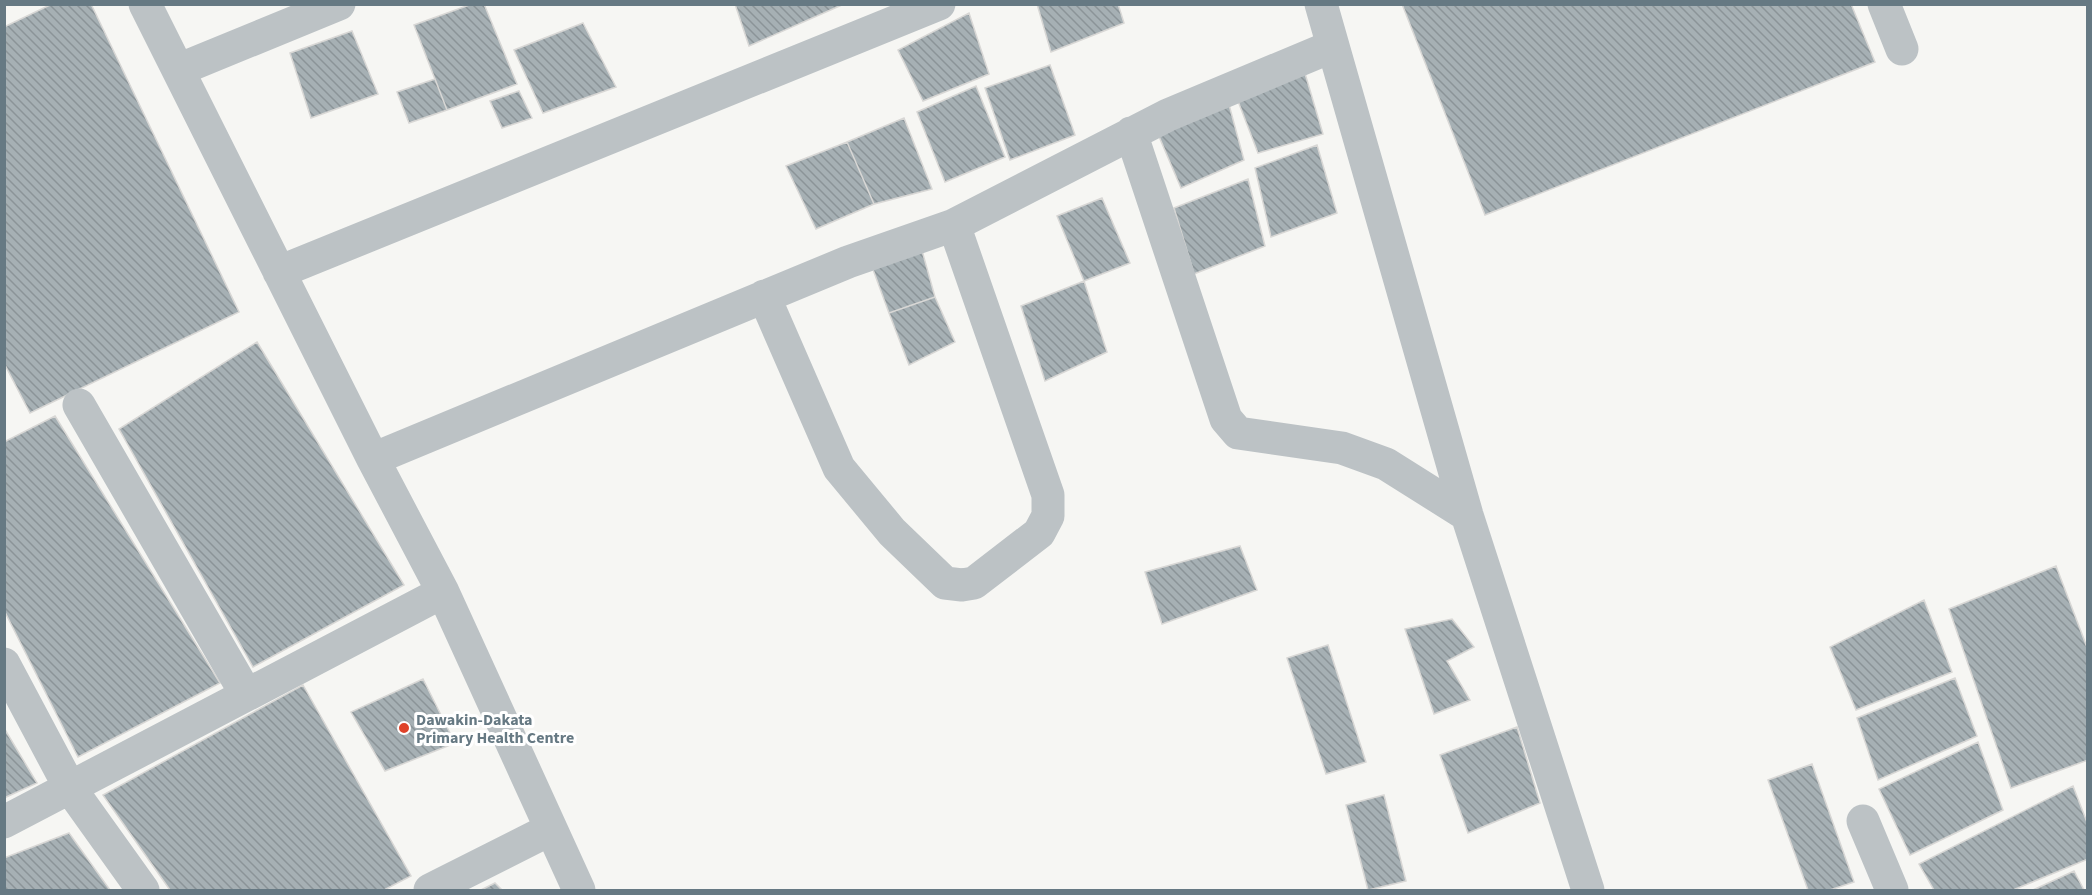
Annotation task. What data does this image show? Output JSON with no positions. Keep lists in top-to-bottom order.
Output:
{
  "places": ["Dawakin-Dakata Primary Health Centre"]
}
